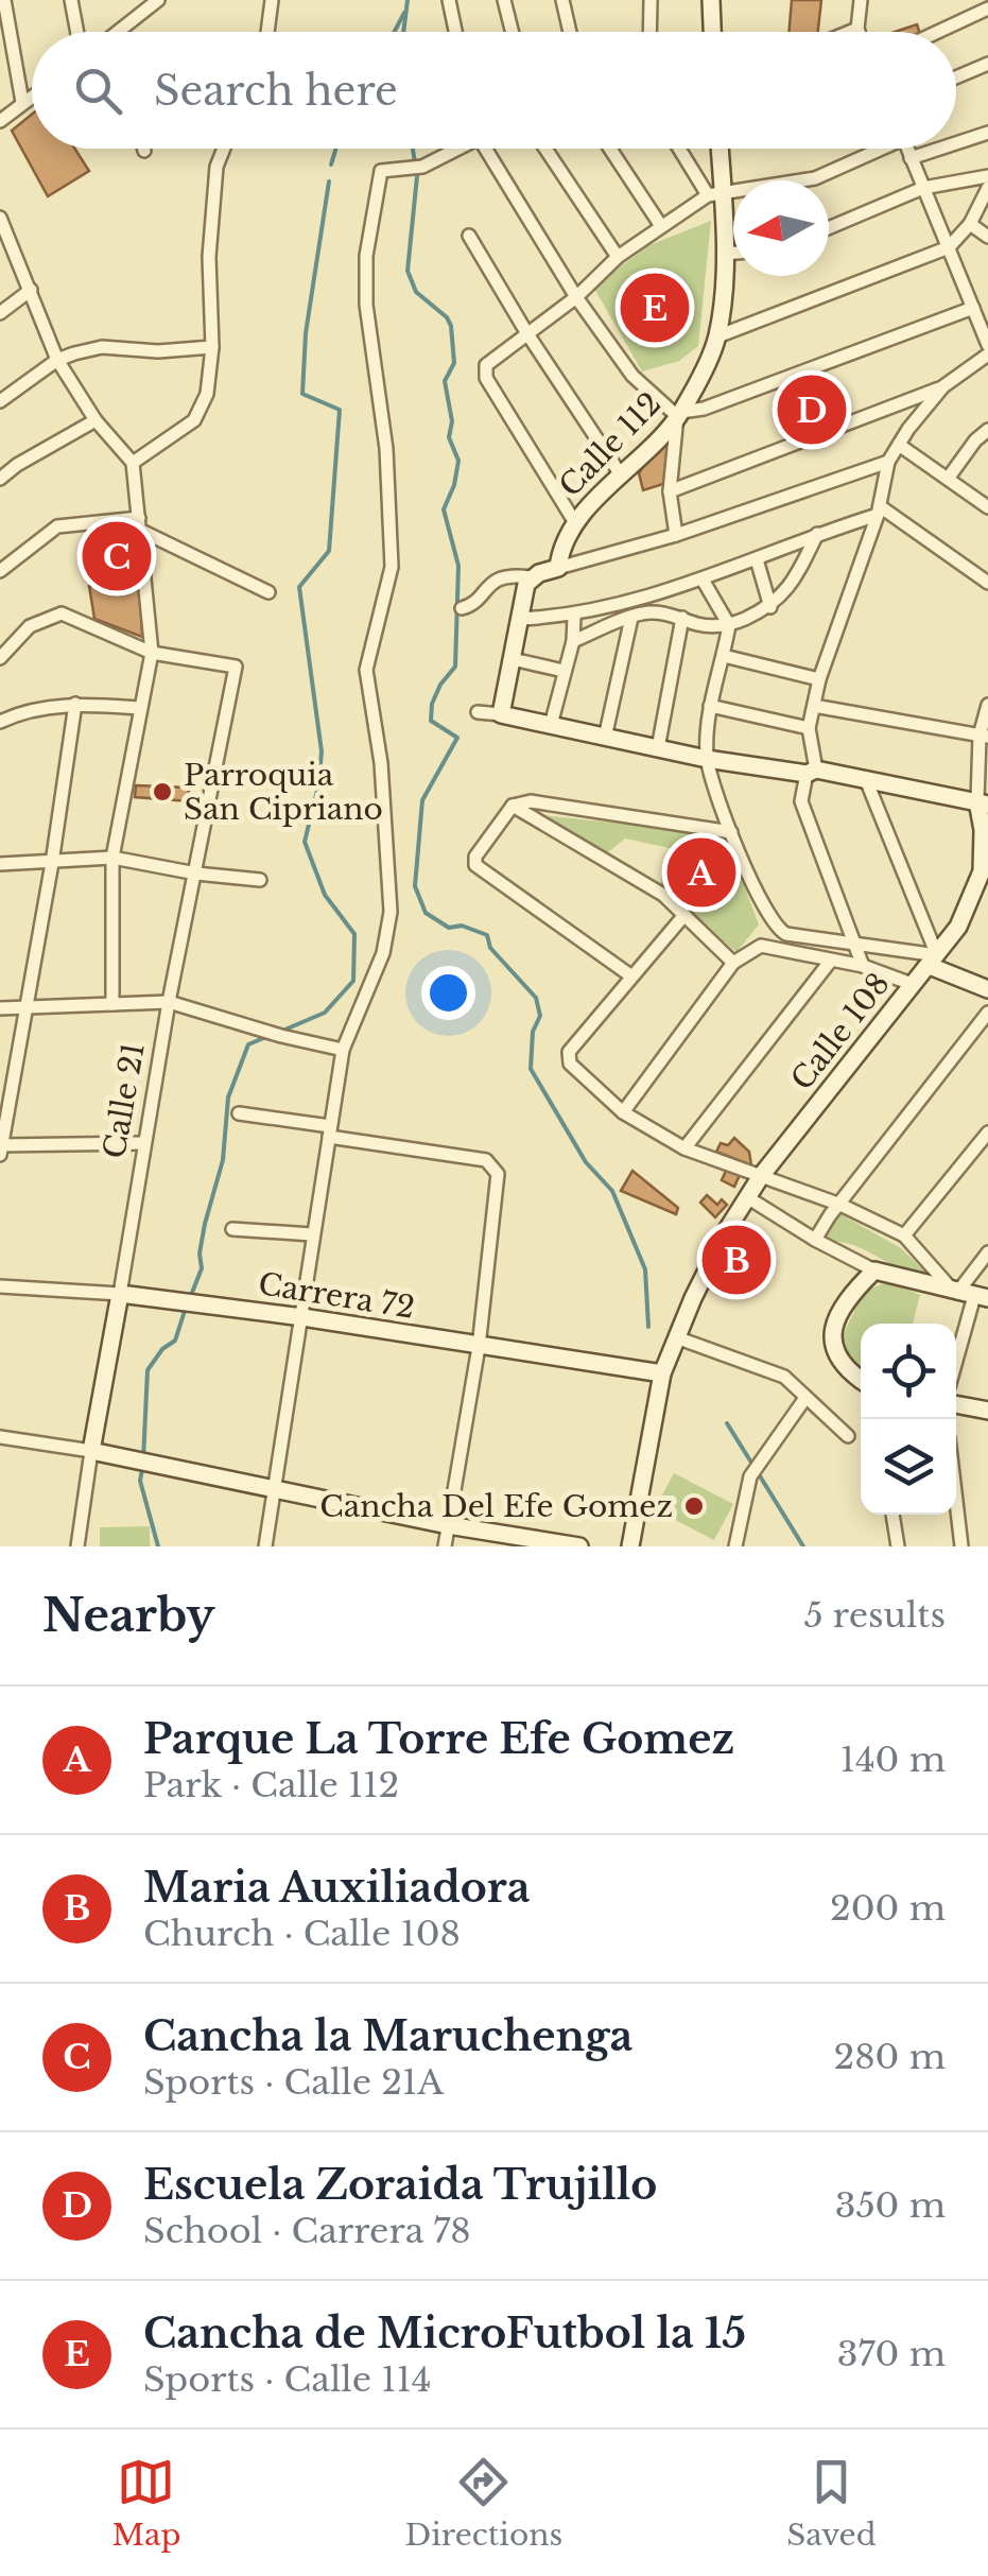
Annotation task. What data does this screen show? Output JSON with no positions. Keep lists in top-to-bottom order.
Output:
{
  "streets": {
    "street": [
      "Calle 112",
      "Calle 108",
      "Calle 21",
      "Carrera 72"
    ]
  },
  "crossings": [
    ["Calle 108", "Carrera 72"],
    ["Calle 21", "Carrera 72"]
  ],
  "places": ["Parroquia San Cipriano", "Cancha Del Efe Gomez"],
  "north": "left",
  "page": {
    "search": "Search here",
    "pins": [
      "E",
      "D",
      "C",
      "A",
      "B"
    ],
    "heading": ["Nearby", "5 results"],
    "list": [
      {
        "mark": "A",
        "name": "Parque La Torre Efe Gomez",
        "note": "Park · Calle 112",
        "value": "140 m"
      },
      {
        "mark": "B",
        "name": "Maria Auxiliadora",
        "note": "Church · Calle 108",
        "value": "200 m"
      },
      {
        "mark": "C",
        "name": "Cancha la Maruchenga",
        "note": "Sports · Calle 21A",
        "value": "280 m"
      },
      {
        "mark": "D",
        "name": "Escuela Zoraida Trujillo",
        "note": "School · Carrera 78",
        "value": "350 m"
      },
      {
        "mark": "E",
        "name": "Cancha de MicroFutbol la 15",
        "note": "Sports · Calle 114",
        "value": "370 m"
      }
    ],
    "nav": ["Map", "Directions", "Saved"]
  }
}
